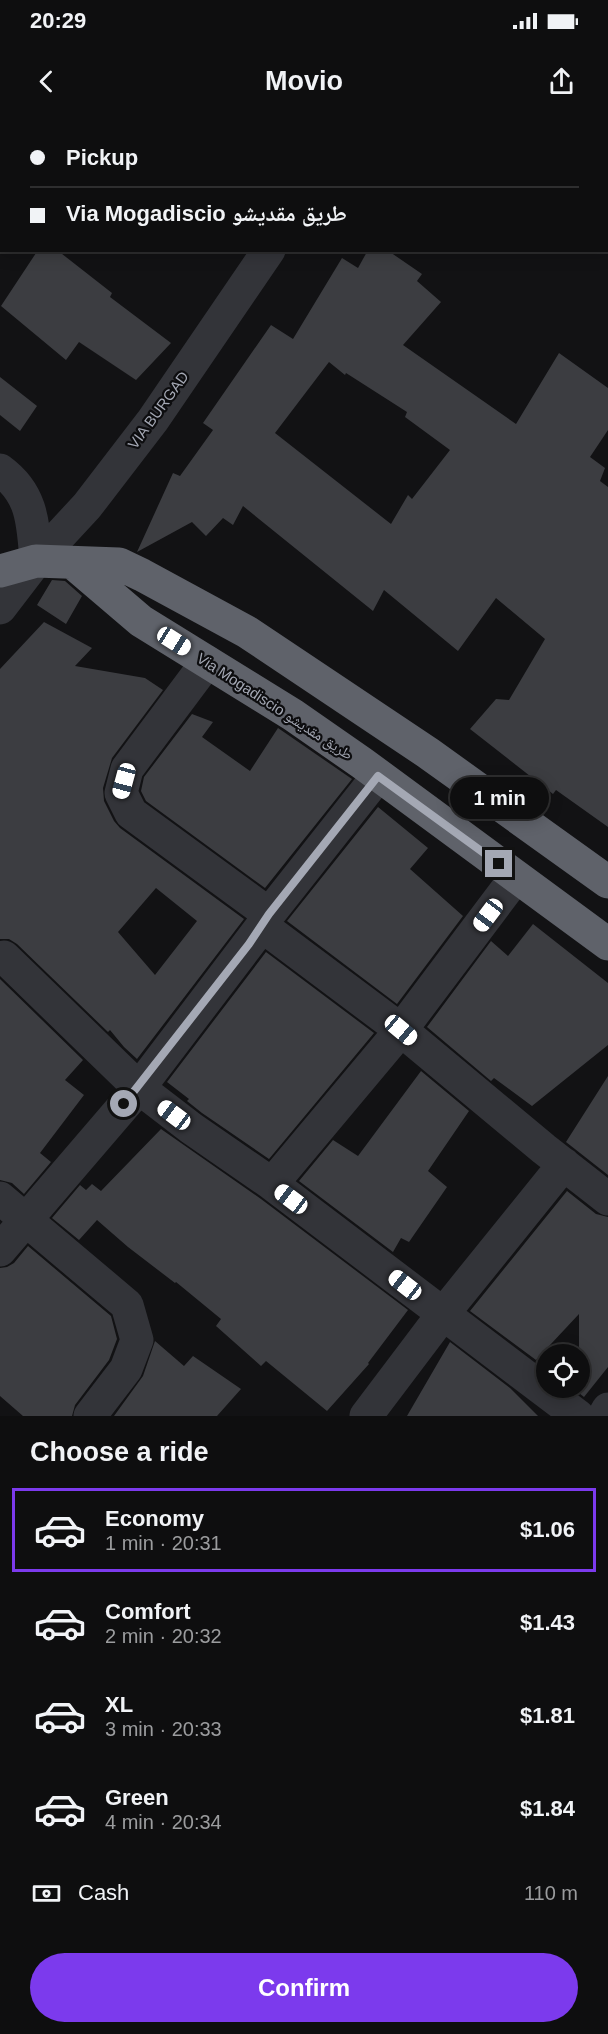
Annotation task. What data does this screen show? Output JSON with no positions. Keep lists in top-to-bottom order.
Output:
{
  "streets": {
    "highway": ["Via Mogadiscio طريق مقديشو"],
    "street": ["VIA BURGAD"]
  },
  "page": {
    "status": "20:29",
    "header": "Movio",
    "banner": ["Pickup", "Via Mogadiscio طريق مقديشو"],
    "bubble": "1 min",
    "heading": "Choose a ride",
    "list": [
      {
        "name": "Economy",
        "note": "1 min · 20:31",
        "value": "$1.06"
      },
      {
        "name": "Comfort",
        "note": "2 min · 20:32",
        "value": "$1.43"
      },
      {
        "name": "XL",
        "note": "3 min · 20:33",
        "value": "$1.81"
      },
      {
        "name": "Green",
        "note": "4 min · 20:34",
        "value": "$1.84"
      }
    ],
    "pay": ["Cash", "110 m"],
    "buttons": "Confirm"
  }
}
